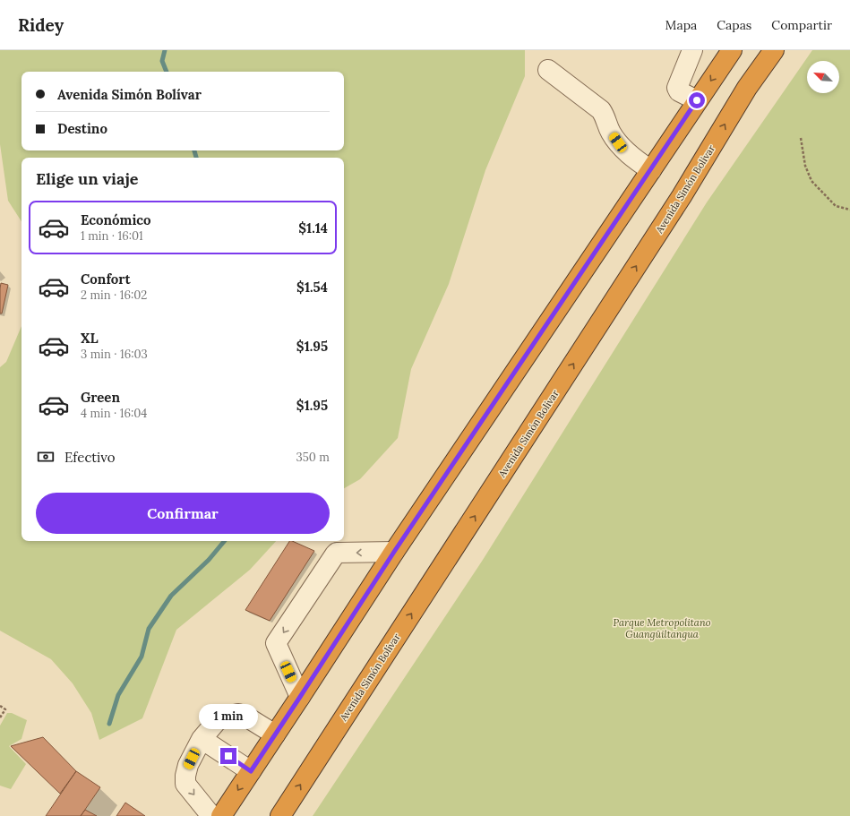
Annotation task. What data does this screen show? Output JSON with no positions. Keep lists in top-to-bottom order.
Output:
{
  "streets": {
    "highway": ["Avenida Simón Bolívar"]
  },
  "parks": ["Parque Metropolitano Guangüiltangua"],
  "north": "top left",
  "page": {
    "header": "Ridey",
    "nav": ["Mapa", "Capas", "Compartir"],
    "banner": ["Avenida Simón Bolívar", "Destino"],
    "heading": "Elige un viaje",
    "list": [
      {
        "name": "Económico",
        "note": "1 min · 16:01",
        "value": "$1.14"
      },
      {
        "name": "Confort",
        "note": "2 min · 16:02",
        "value": "$1.54"
      },
      {
        "name": "XL",
        "note": "3 min · 16:03",
        "value": "$1.95"
      },
      {
        "name": "Green",
        "note": "4 min · 16:04",
        "value": "$1.95"
      }
    ],
    "pay": ["Efectivo", "350 m"],
    "buttons": "Confirmar",
    "bubble": "1 min"
  }
}
